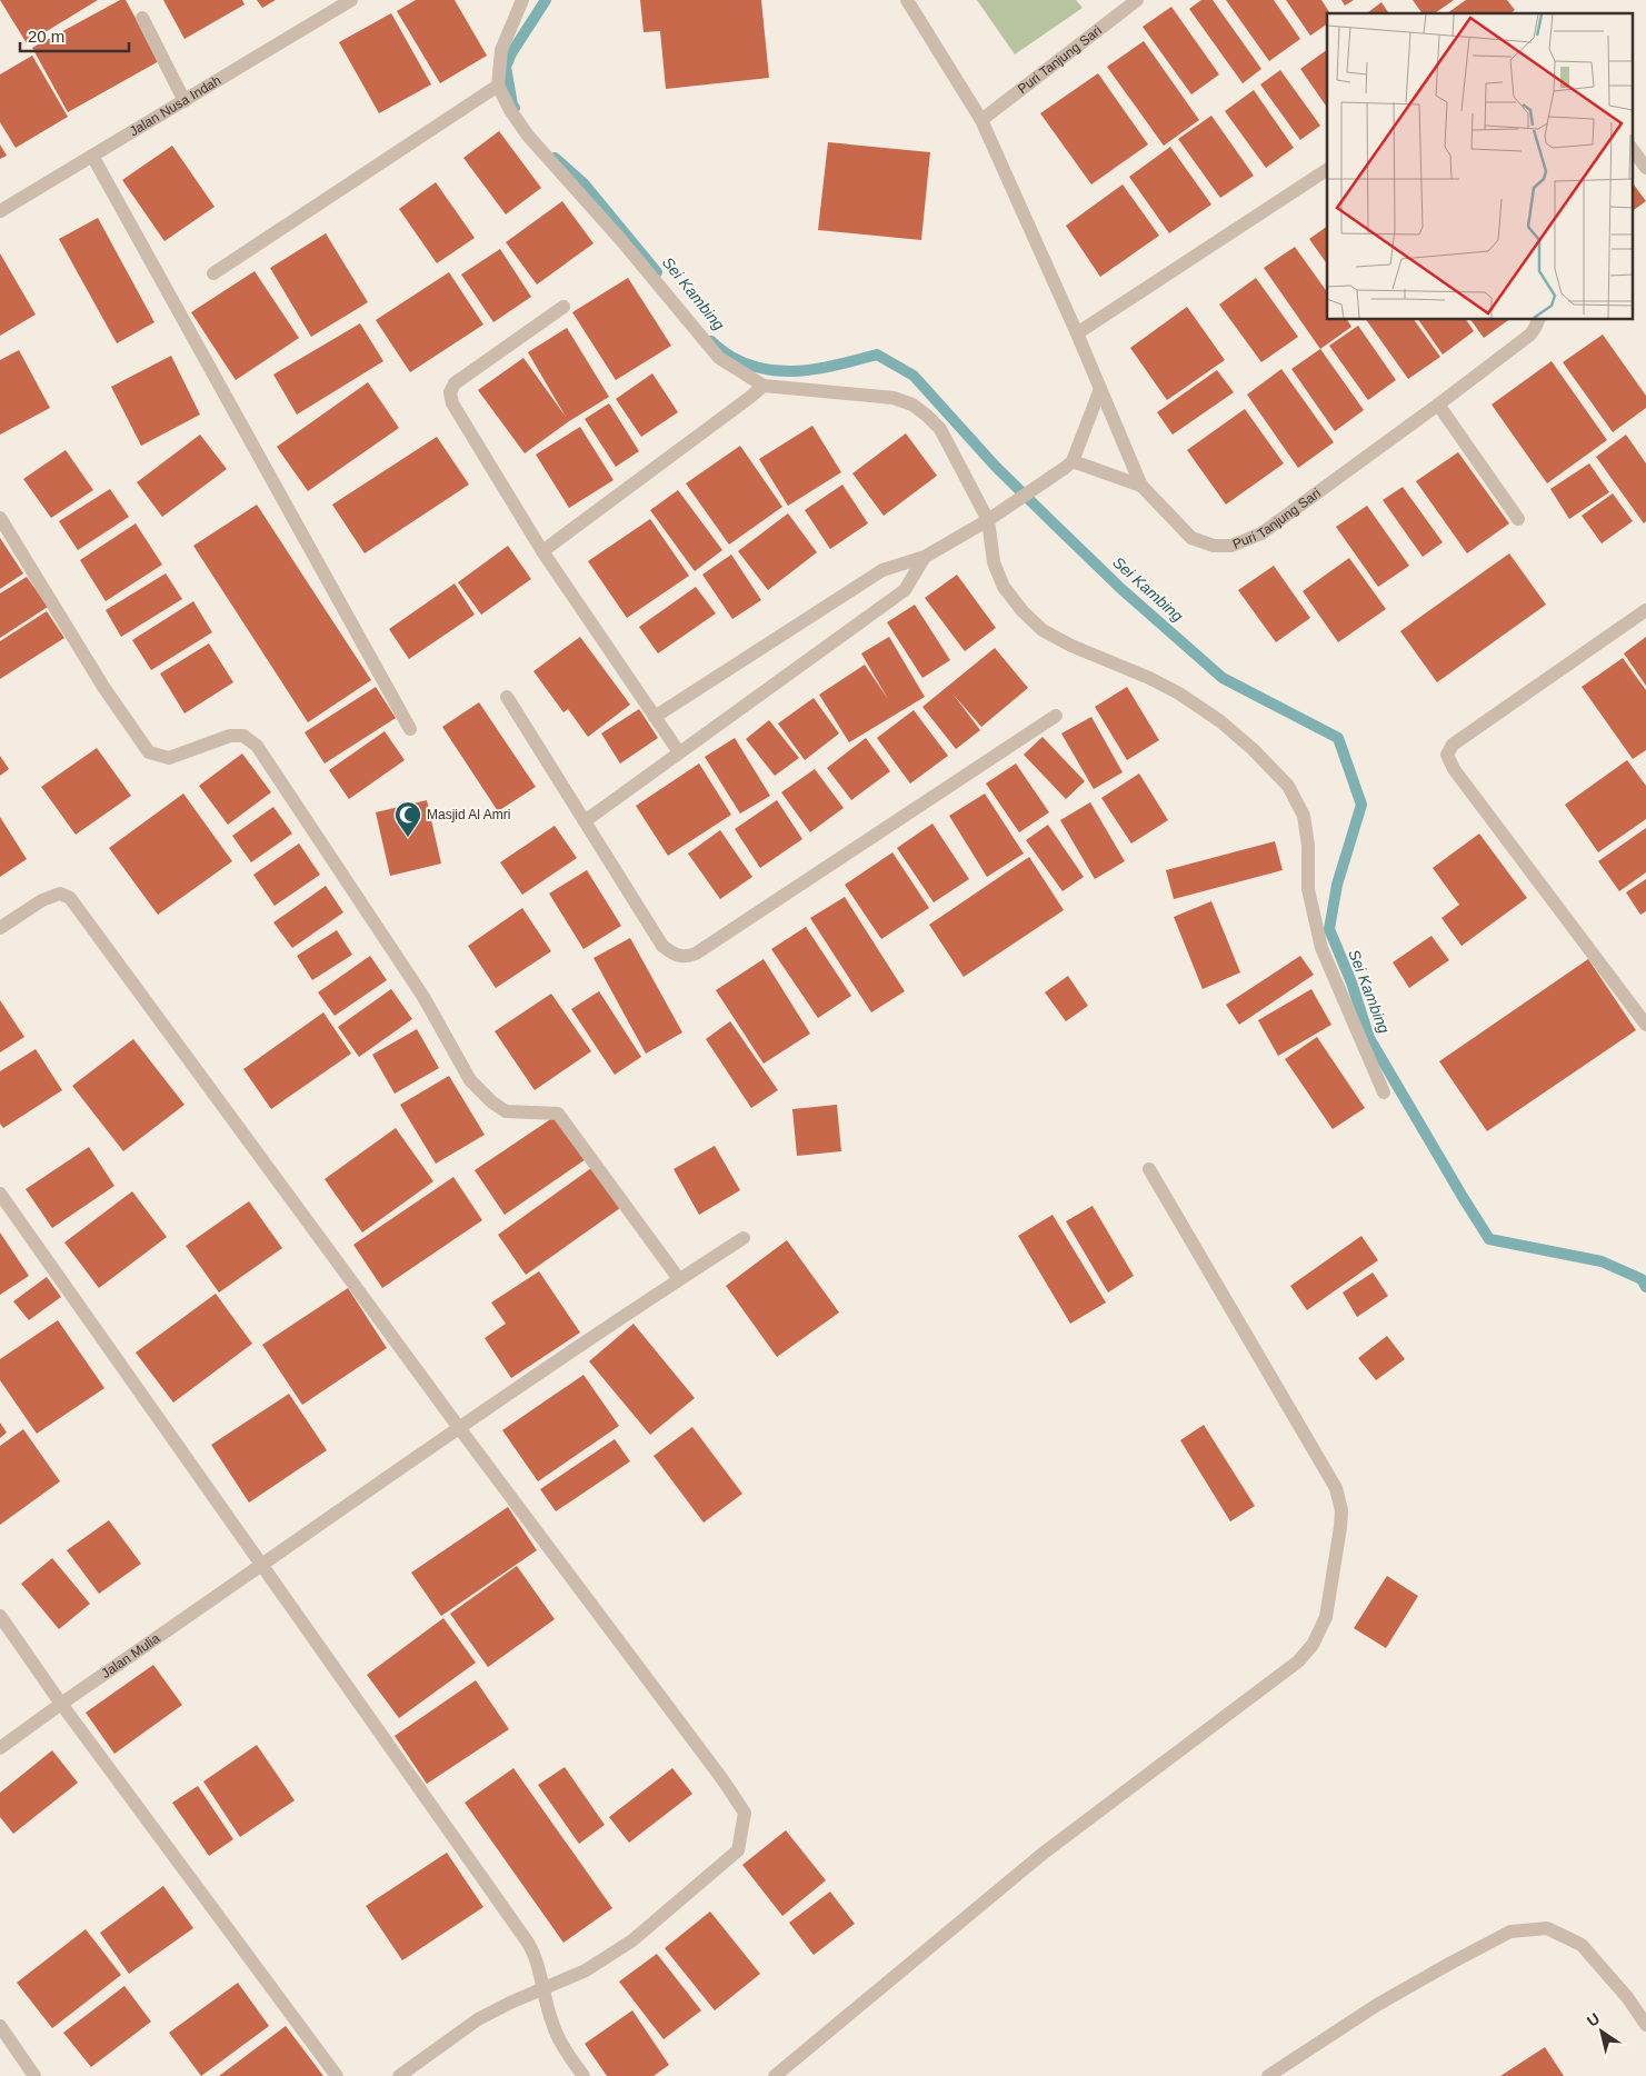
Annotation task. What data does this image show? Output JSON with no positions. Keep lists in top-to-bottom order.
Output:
{
  "streets": {
    "street": ["Puri Tanjung Sari", "Jalan Nusa Indah", "Jalan Mulia"]
  },
  "water": ["Sei Kambing"],
  "places": {
    "mosque": ["Masjid Al Amri"]
  },
  "scale_bar": "20 m",
  "north": "top left"
}
